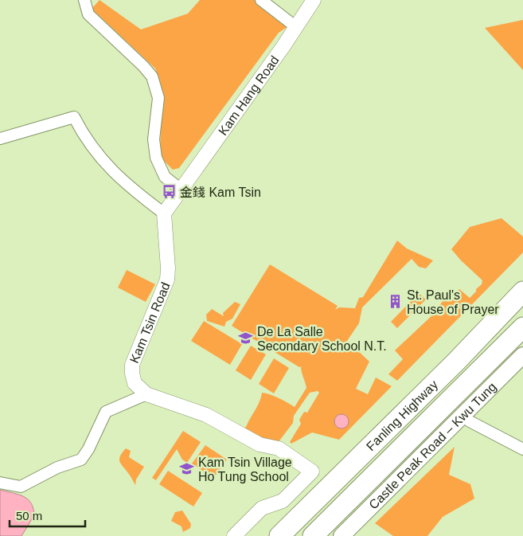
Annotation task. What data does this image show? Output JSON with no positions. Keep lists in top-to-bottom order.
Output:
{
  "streets": {
    "highway": ["Fanling Highway"],
    "main road": ["Castle Peak Road – Kwu Tung"],
    "street": ["Kam Hang Road", "Kam Tsin Road"]
  },
  "places": {
    "bus stop": ["金錢 Kam Tsin"],
    "building": ["St. Paul's House of Prayer"],
    "school or university": ["De La Salle Secondary School N.T.", "Kam Tsin Village Ho Tung School"]
  },
  "scale_bar": "50 m"
}
